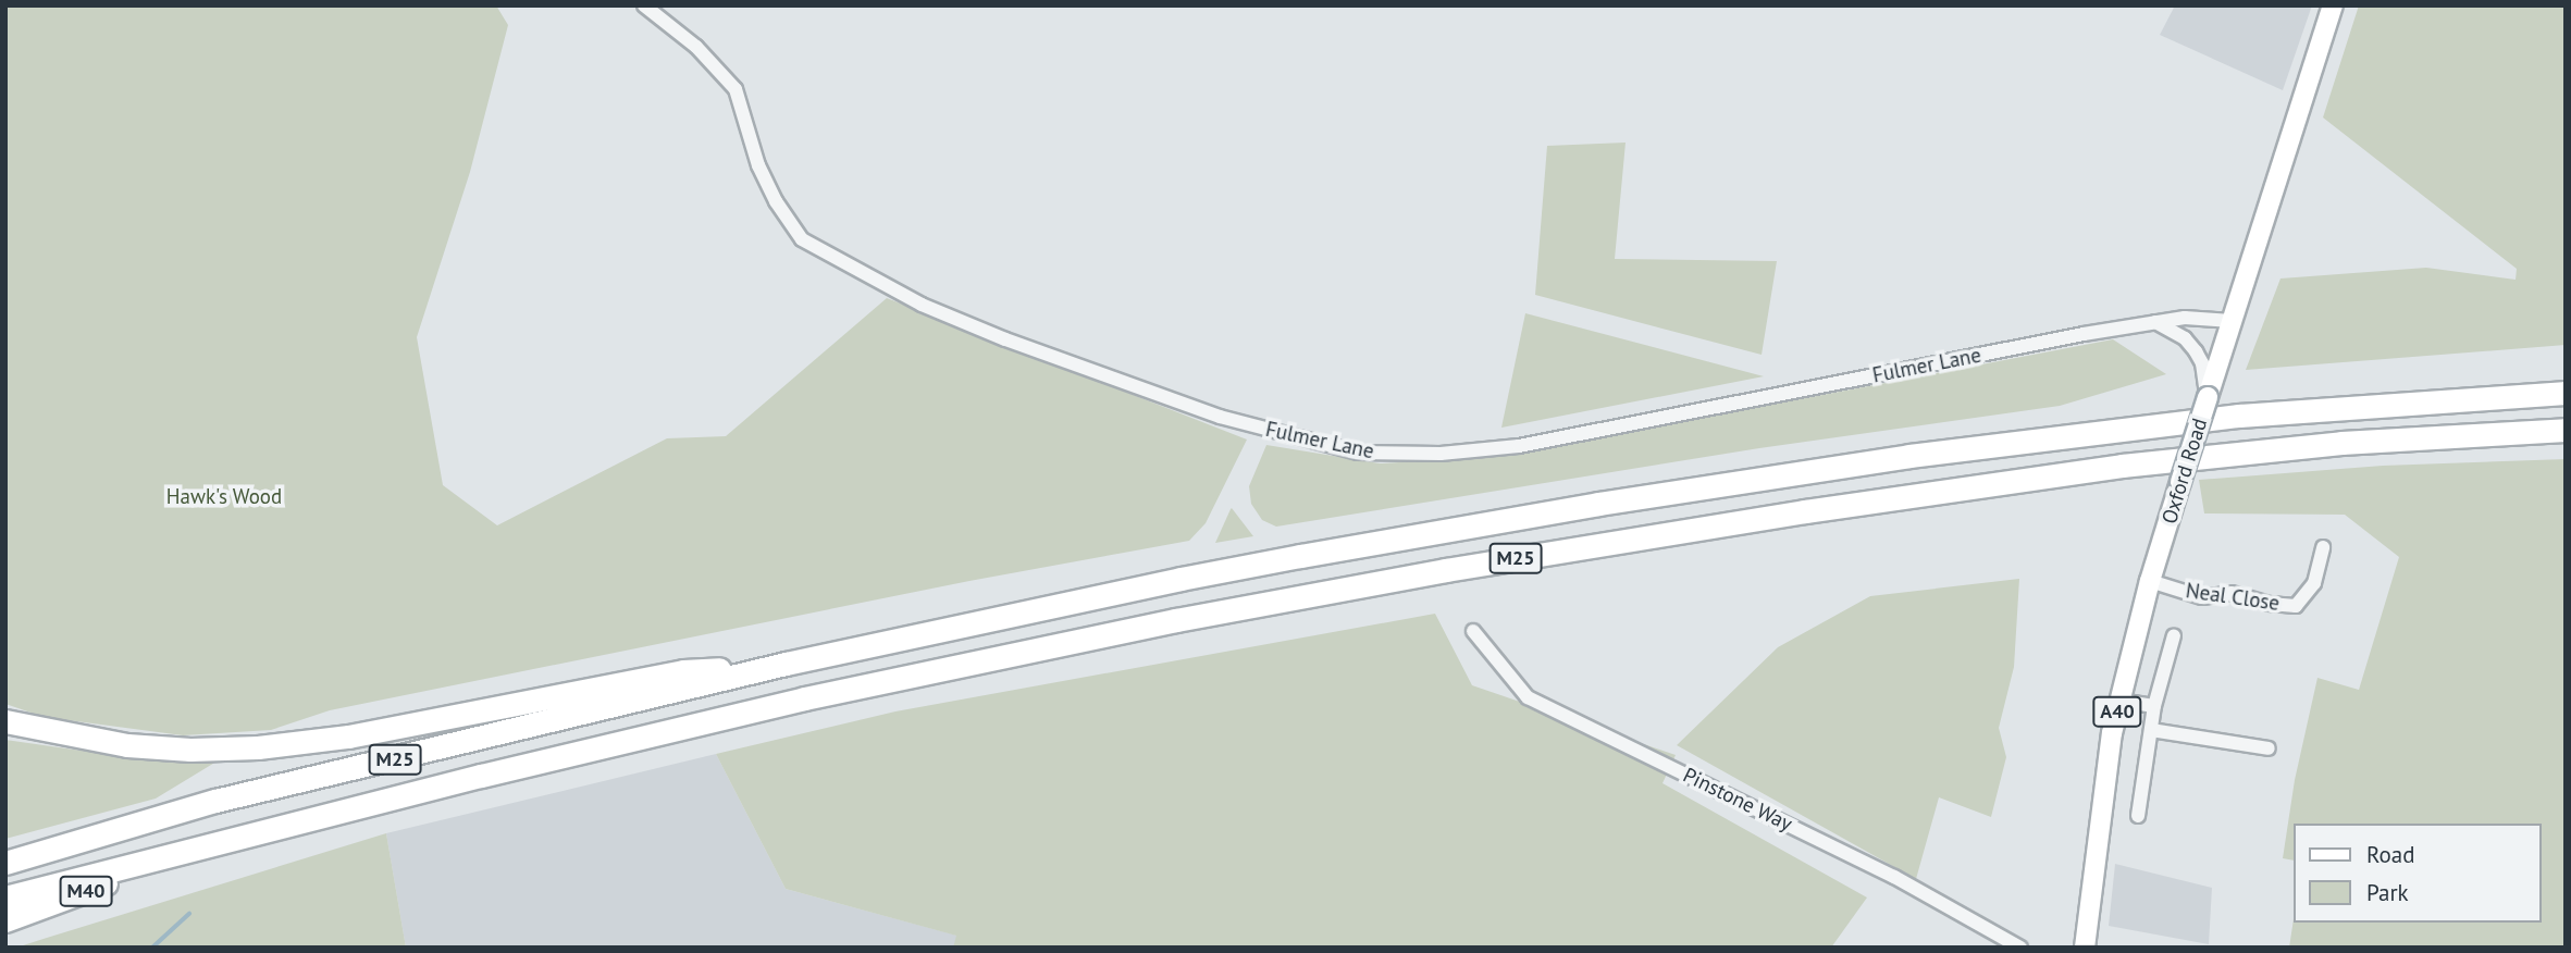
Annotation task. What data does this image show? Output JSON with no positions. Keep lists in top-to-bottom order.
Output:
{
  "streets": {
    "highway": ["M25", "M40"],
    "main road": ["Oxford Road", "A40"],
    "street": ["Fulmer Lane", "Neal Close", "Pinstone Way"]
  },
  "crossings": [
    ["Fulmer Lane", "Oxford Road"],
    ["Oxford Road", "Neal Close"],
    ["M25", "M40"]
  ],
  "parks": ["Hawk's Wood"],
  "legend": ["Road", "Park"]
}
